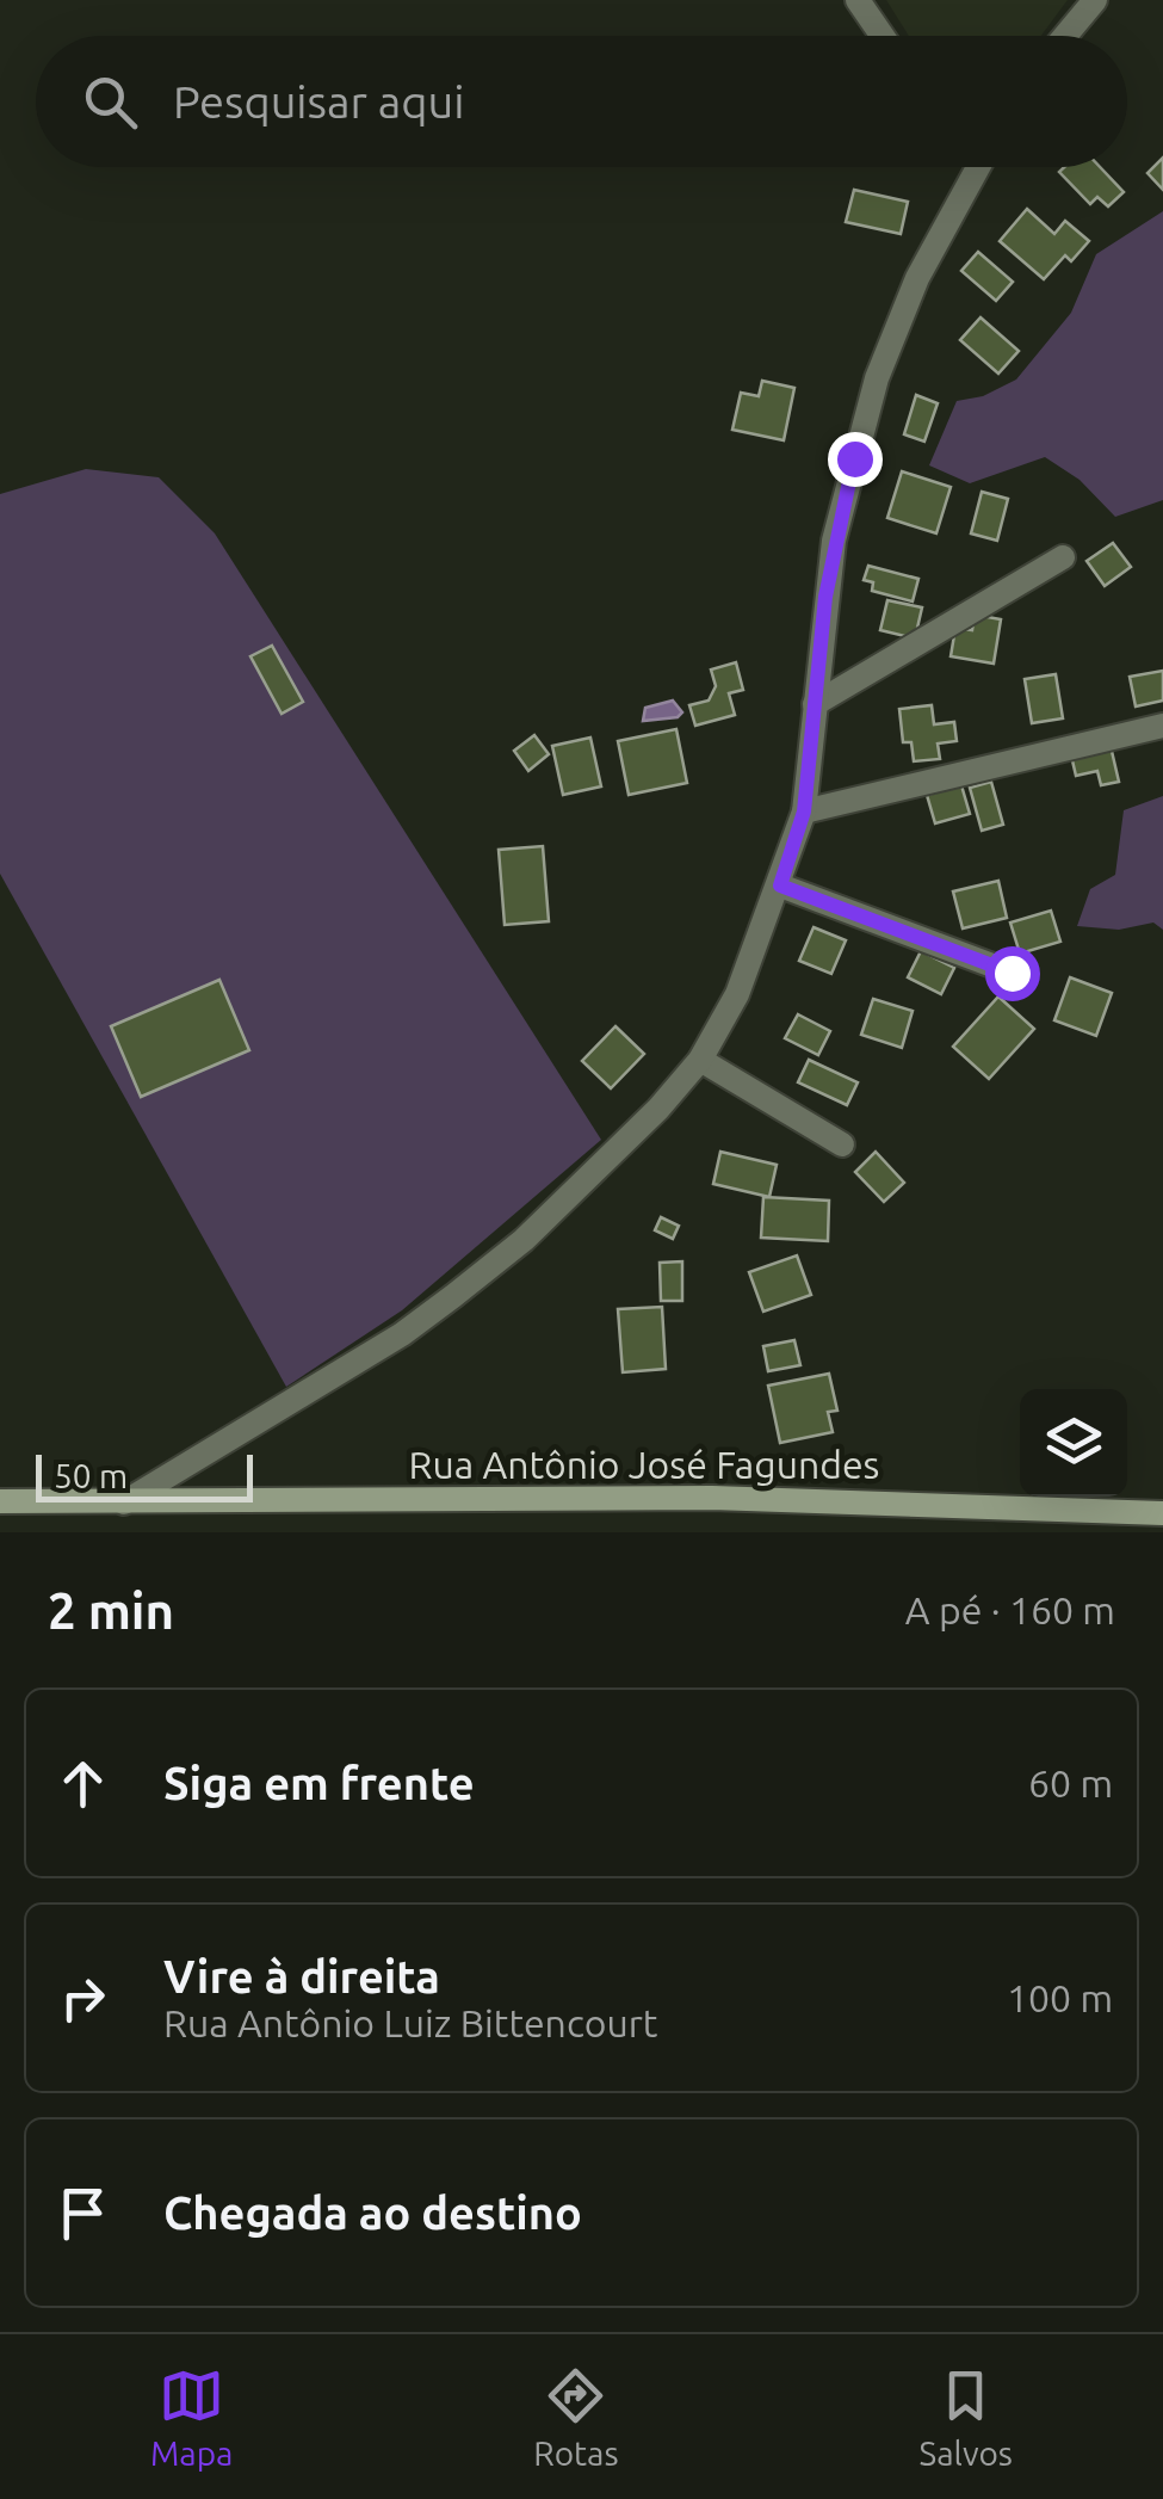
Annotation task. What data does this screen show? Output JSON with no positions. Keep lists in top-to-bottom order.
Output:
{
  "streets": {
    "main road": ["Rua Antônio José Fagundes"]
  },
  "scale_bar": "50 m",
  "page": {
    "search": "Pesquisar aqui",
    "scale": "50 m",
    "heading": ["2 min", "A pé · 160 m"],
    "list": [
      ["Siga em frente", "60 m"],
      ["Vire à direita", "Rua Antônio Luiz Bittencourt", "100 m"],
      "Chegada ao destino"
    ],
    "nav": ["Mapa", "Rotas", "Salvos"]
  }
}
